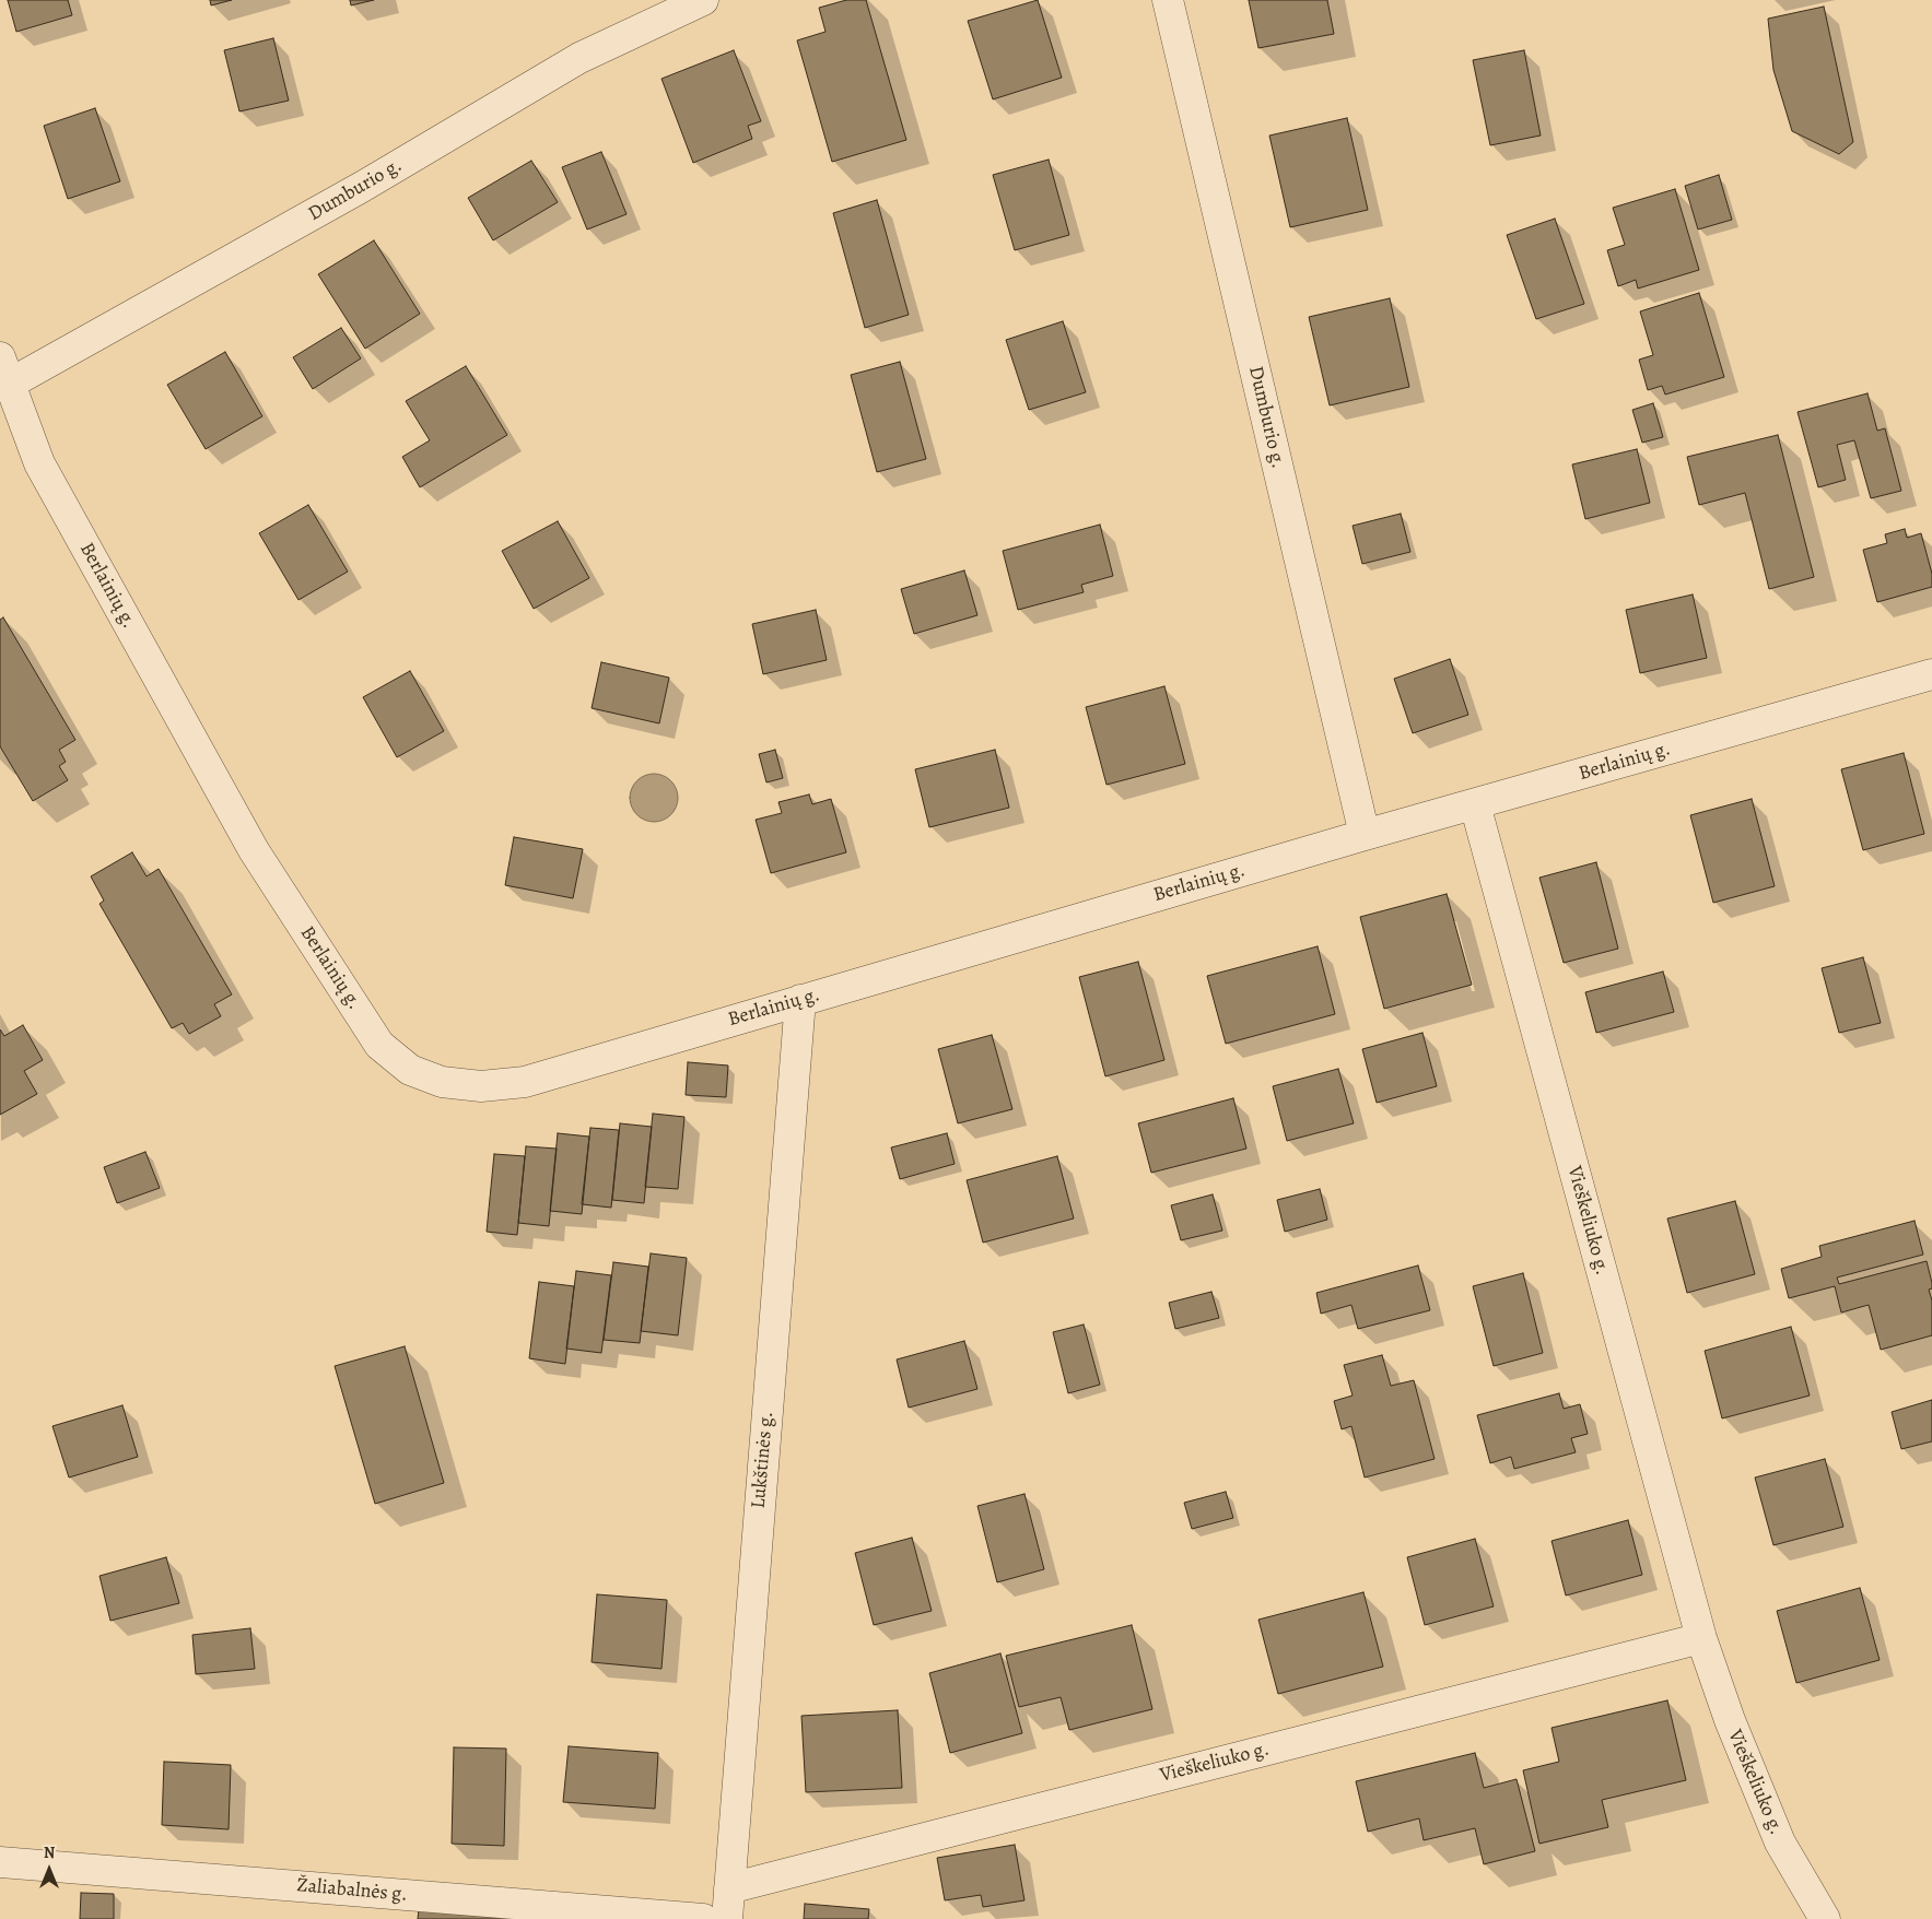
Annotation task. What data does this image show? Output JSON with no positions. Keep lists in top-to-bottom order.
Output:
{
  "streets": {
    "street": [
      "Dumburio g.",
      "Berlainių g.",
      "Vieškeliuko g.",
      "Lukštinės g.",
      "Žaliabalnės g."
    ]
  },
  "crossings": [
    ["Dumburio g.", "Berlainių g."],
    ["Berlainių g.", "Vieškeliuko g."],
    ["Berlainių g.", "Lukštinės g."],
    ["Vieškeliuko g.", "Lukštinės g."]
  ],
  "north": "top"
}
